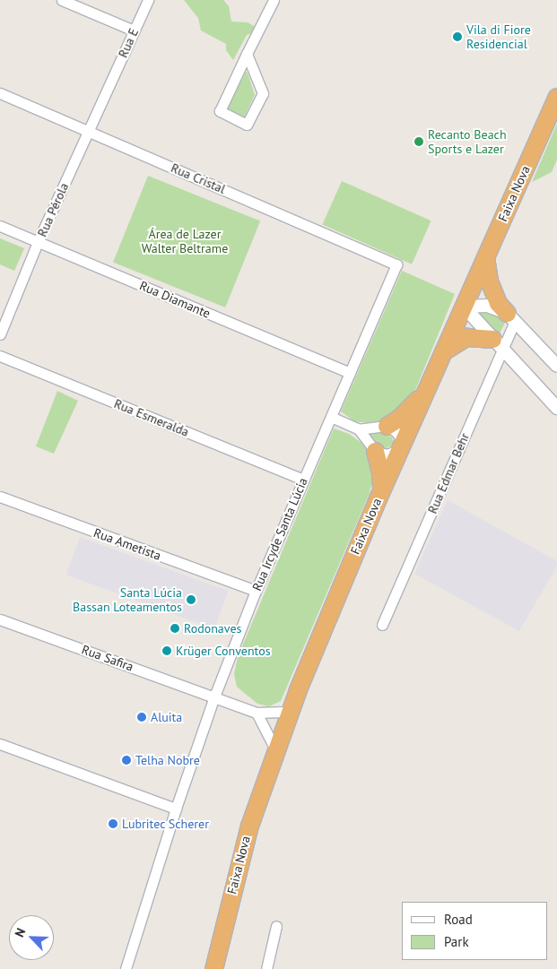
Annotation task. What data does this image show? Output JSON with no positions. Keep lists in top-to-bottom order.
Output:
{
  "streets": {
    "highway": ["Faixa Nova"],
    "street": [
      "Rua E",
      "Rua Cristal",
      "Rua Pérola",
      "Rua Diamante",
      "Rua Esmeralda",
      "Rua Edmar Behr",
      "Rua Ircyde Santa Lúcia",
      "Rua Ametista",
      "Rua Safira"
    ]
  },
  "crossings": [
    ["Rua E", "Rua Pérola"],
    ["Rua Cristal", "Rua Pérola"],
    ["Rua Cristal", "Rua Ircyde Santa Lúcia"],
    ["Rua Pérola", "Rua Diamante"],
    ["Rua Diamante", "Rua Ircyde Santa Lúcia"],
    ["Rua Esmeralda", "Rua Ircyde Santa Lúcia"],
    ["Rua Ircyde Santa Lúcia", "Rua Ametista"],
    ["Rua Ircyde Santa Lúcia", "Rua Safira"]
  ],
  "parks": ["Área de Lazer Walter Beltrame"],
  "places": [
    "Vila di Fiore Residencial",
    "Recanto Beach Sports e Lazer",
    "Santa Lúcia Bassan Loteamentos",
    "Rodonaves",
    "Krüger Conventos",
    "Aluita",
    "Telha Nobre",
    "Lubritec Scherer"
  ],
  "legend": ["Road", "Park"],
  "north": "top left"
}
